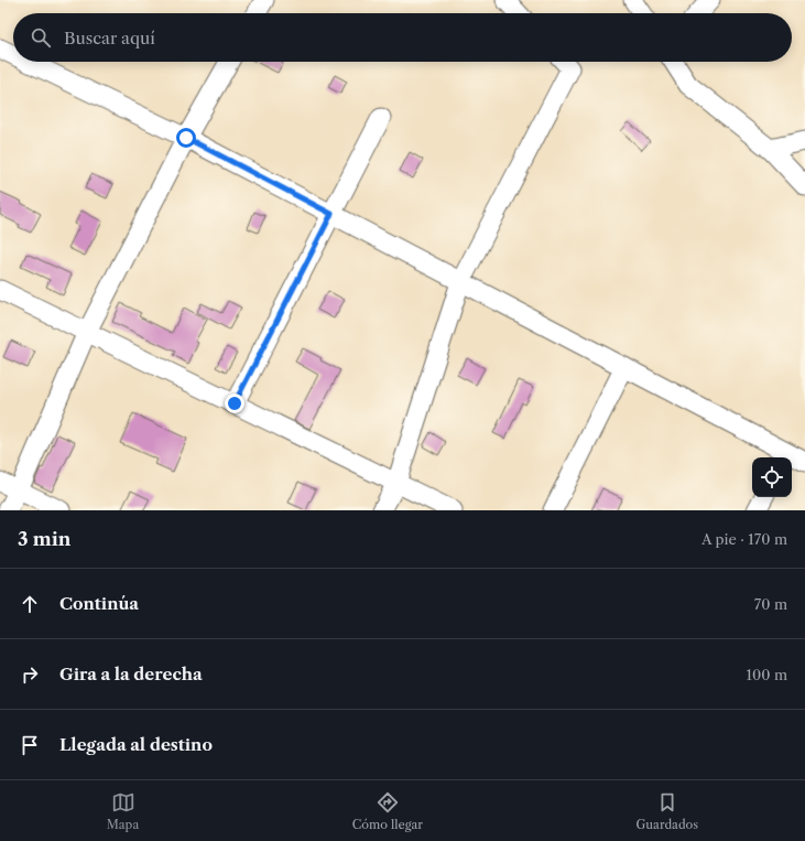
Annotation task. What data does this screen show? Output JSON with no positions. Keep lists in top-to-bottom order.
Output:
{
  "page": {
    "search": "Buscar aquí",
    "heading": ["3 min", "A pie · 170 m"],
    "list": [
      ["Continúa", "70 m"],
      ["Gira a la derecha", "100 m"],
      "Llegada al destino"
    ],
    "nav": ["Mapa", "Cómo llegar", "Guardados"]
  }
}
